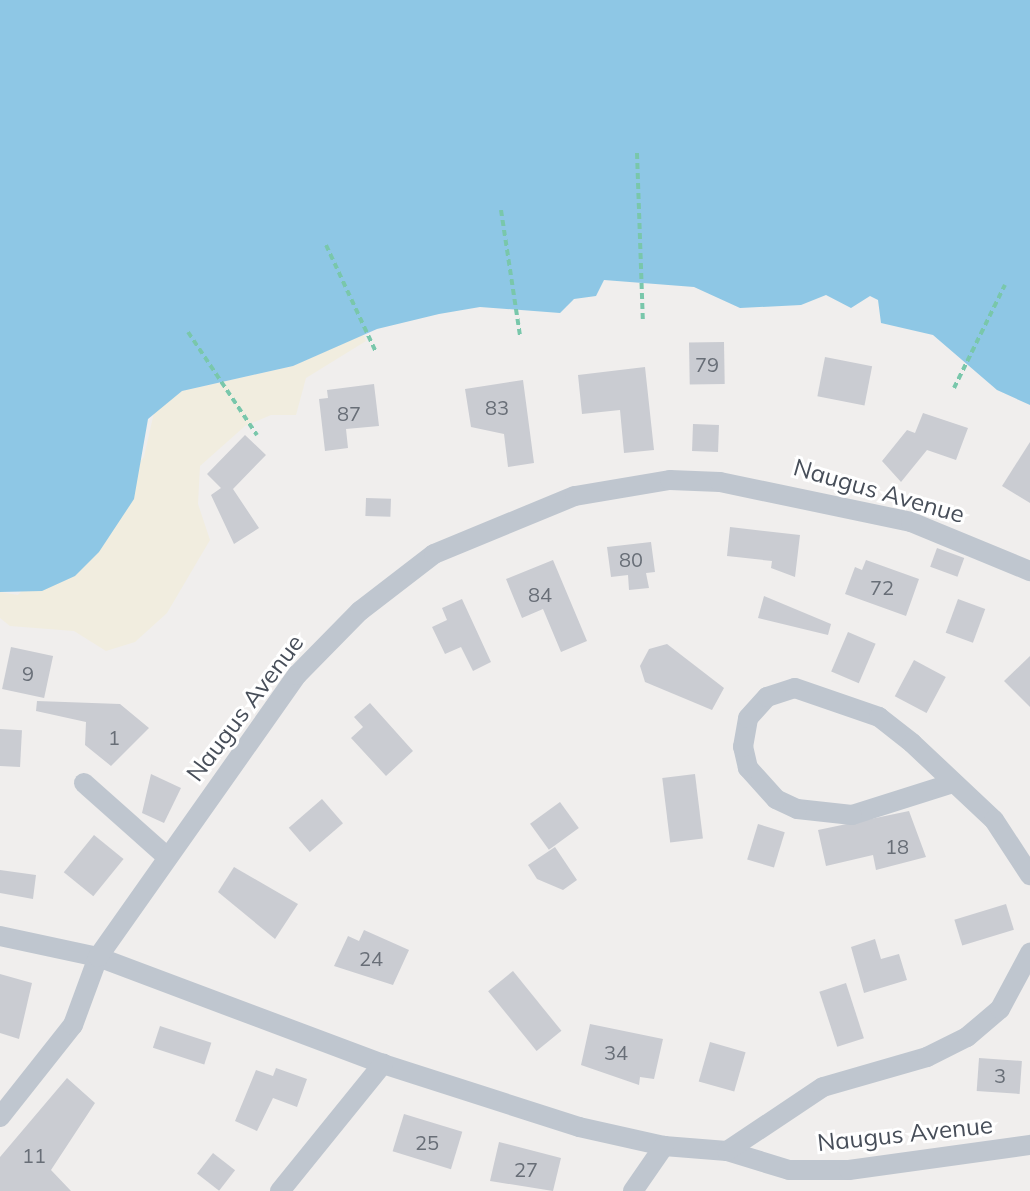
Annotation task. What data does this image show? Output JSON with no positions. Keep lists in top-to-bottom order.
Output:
{
  "streets": {
    "street": ["Naugus Avenue"]
  },
  "house_numbers": [
    "79",
    "83",
    "87",
    "80",
    "72",
    "84",
    "9",
    "1",
    "18",
    "24",
    "34",
    "3",
    "25",
    "11",
    "27"
  ]
}
